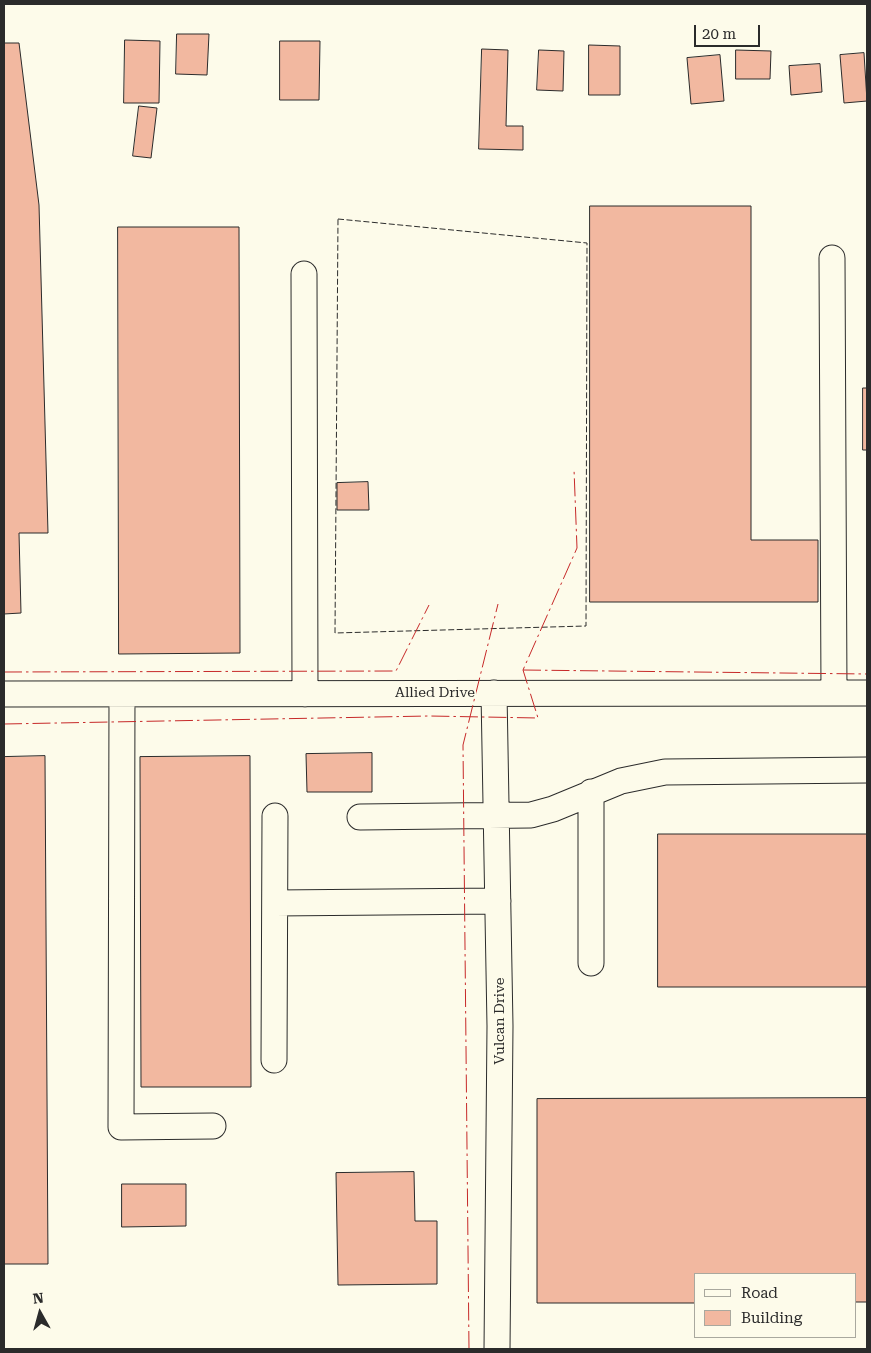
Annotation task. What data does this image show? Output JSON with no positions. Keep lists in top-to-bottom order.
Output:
{
  "streets": {
    "street": ["Allied Drive", "Vulcan Drive"]
  },
  "crossings": [
    ["Allied Drive", "Vulcan Drive"]
  ],
  "legend": ["Road", "Building"],
  "scale_bar": "20 m",
  "north": "top"
}
